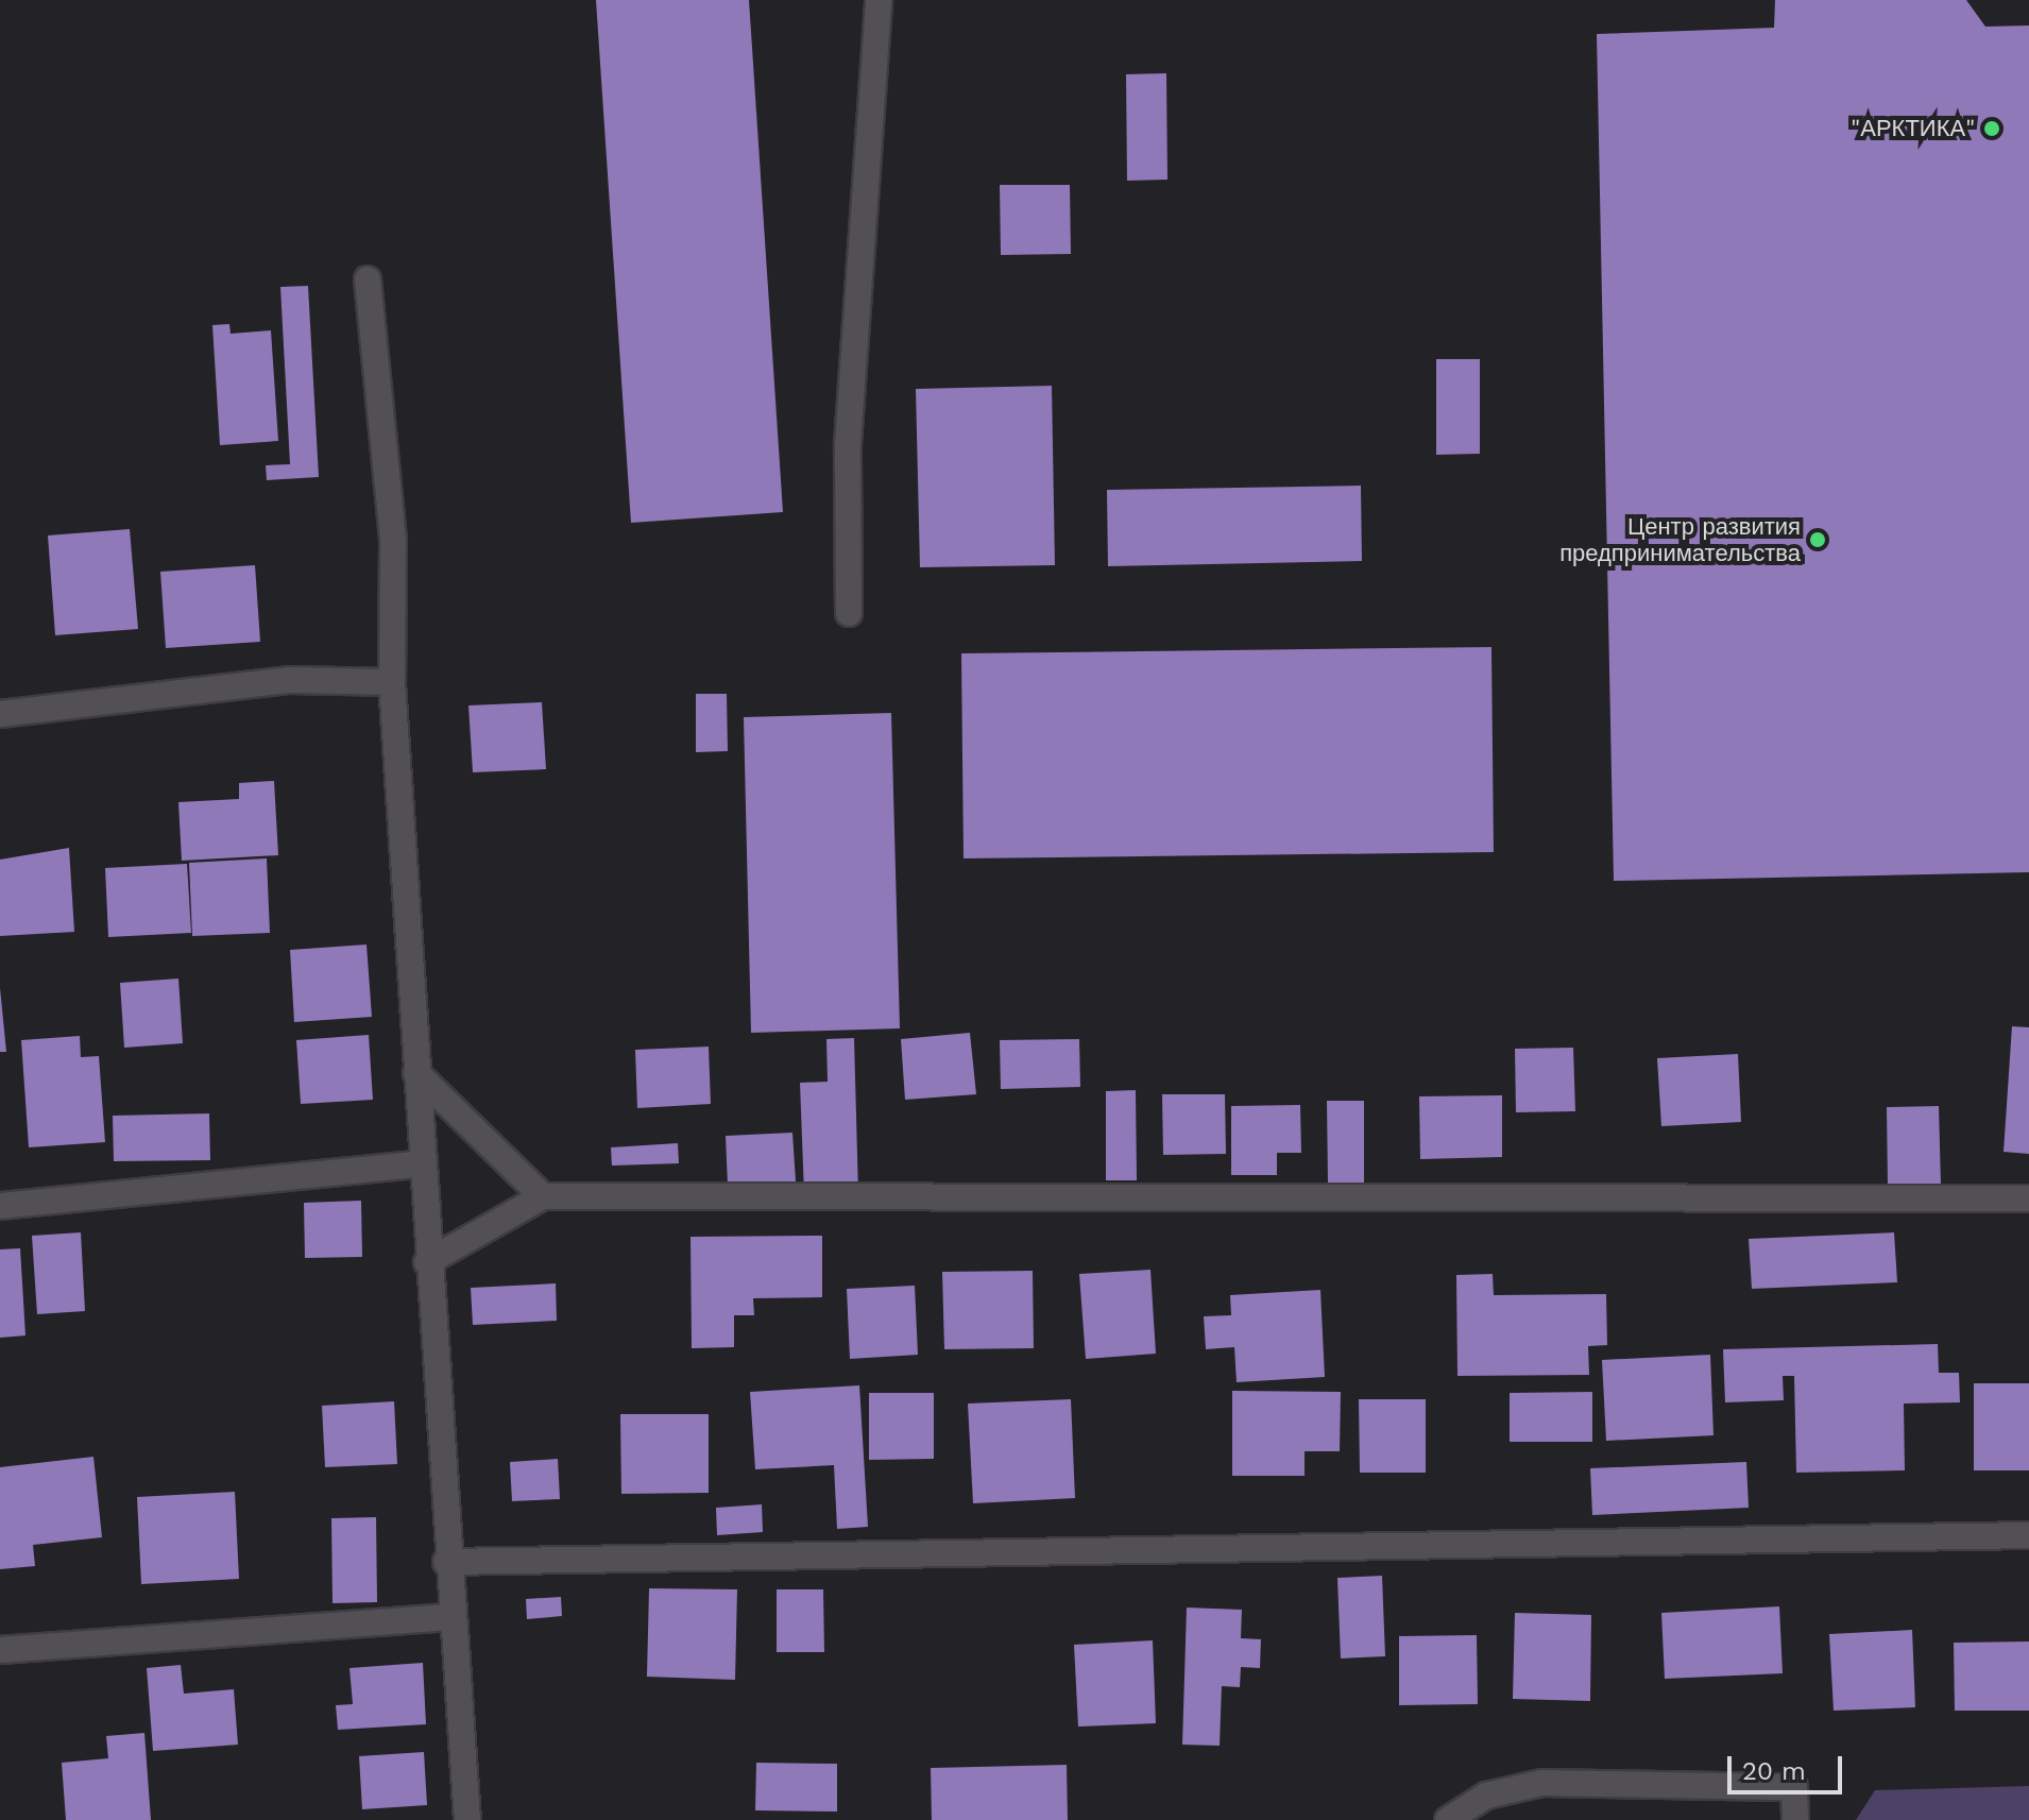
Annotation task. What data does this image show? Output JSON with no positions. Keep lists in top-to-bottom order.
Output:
{
  "places": ["\"АРКТИКА\"", "Центр развития предпринимательства"],
  "scale_bar": "20 m"
}
